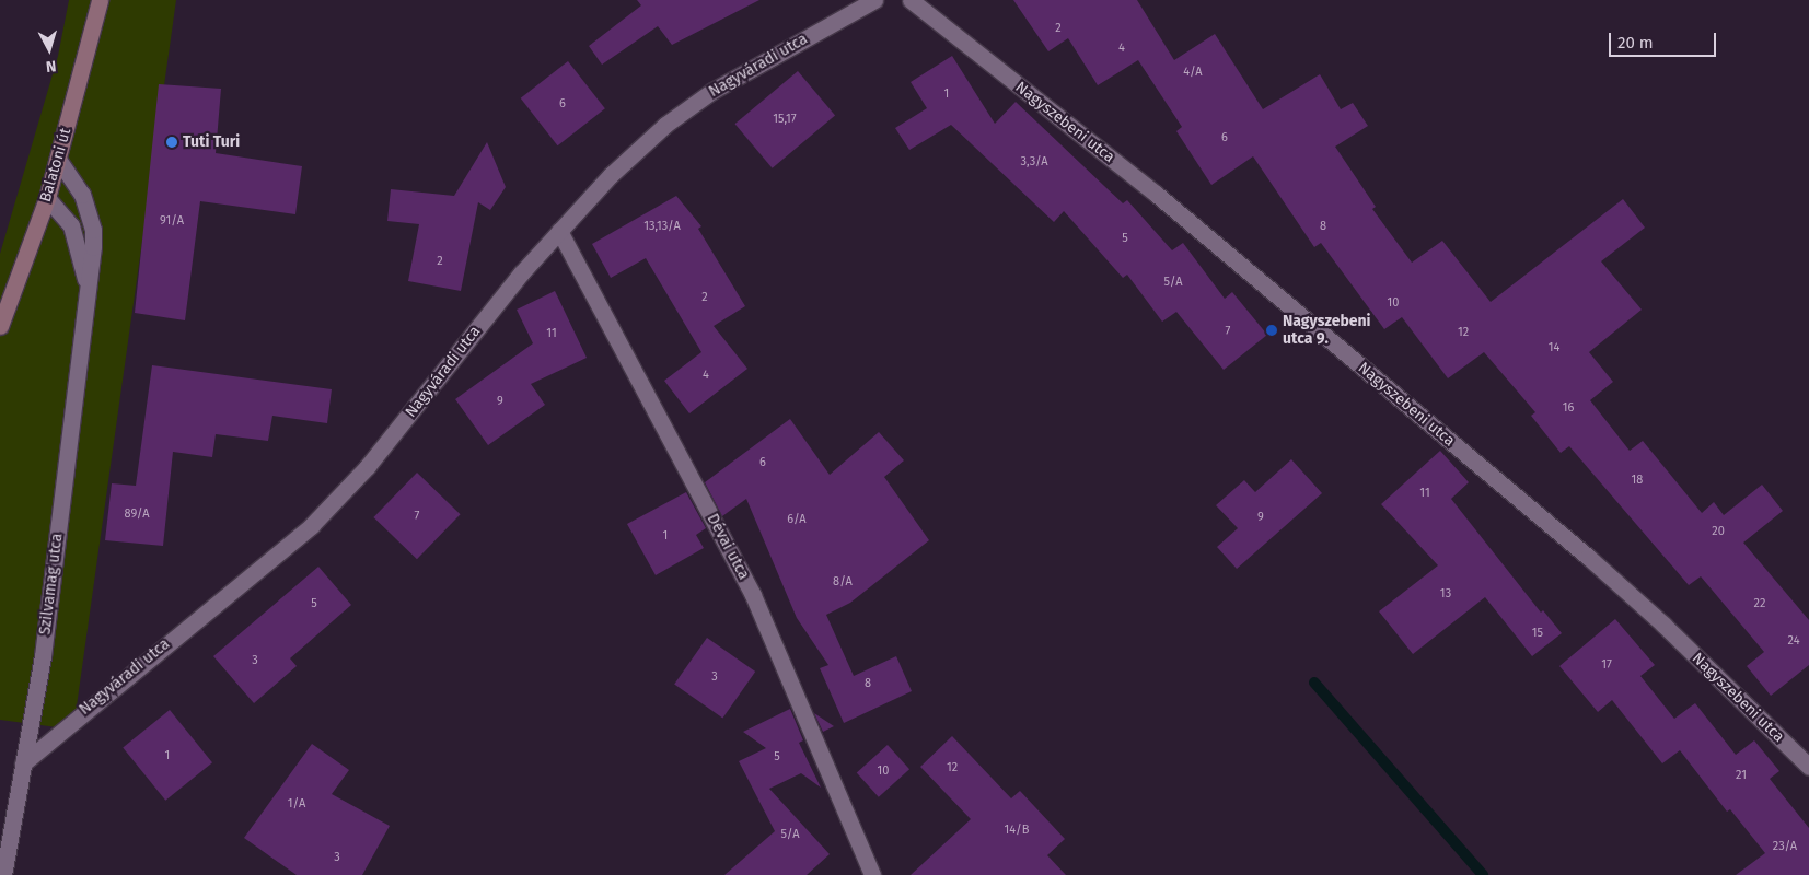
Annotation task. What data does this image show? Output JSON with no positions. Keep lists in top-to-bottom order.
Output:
{
  "streets": {
    "main road": ["Balatoni út"],
    "street": [
      "Nagyváradi utca",
      "Nagyszebeni utca",
      "Dévai utca",
      "Szilvamag utca"
    ]
  },
  "crossings": [
    ["Nagyváradi utca", "Dévai utca"],
    ["Nagyváradi utca", "Szilvamag utca"],
    ["Balatoni út", "Szilvamag utca"]
  ],
  "places": ["Tuti Turi", "Nagyszebeni utca 9."],
  "house_numbers": [
    "2",
    "4",
    "4/A",
    "1",
    "6",
    "15,17",
    "6",
    "3,3/A",
    "91/A",
    "13,13/A",
    "8",
    "5",
    "2",
    "5/A",
    "2",
    "10",
    "7",
    "12",
    "11",
    "14",
    "4",
    "9",
    "16",
    "6",
    "18",
    "11",
    "89/A",
    "7",
    "9",
    "6/A",
    "20",
    "1",
    "8/A",
    "13",
    "5",
    "22",
    "15",
    "24",
    "3",
    "17",
    "3",
    "8",
    "1",
    "5",
    "12",
    "10",
    "21",
    "1/A",
    "14/B",
    "5/A",
    "23/A",
    "3"
  ],
  "scale_bar": "20 m",
  "north": "bottom"
}
